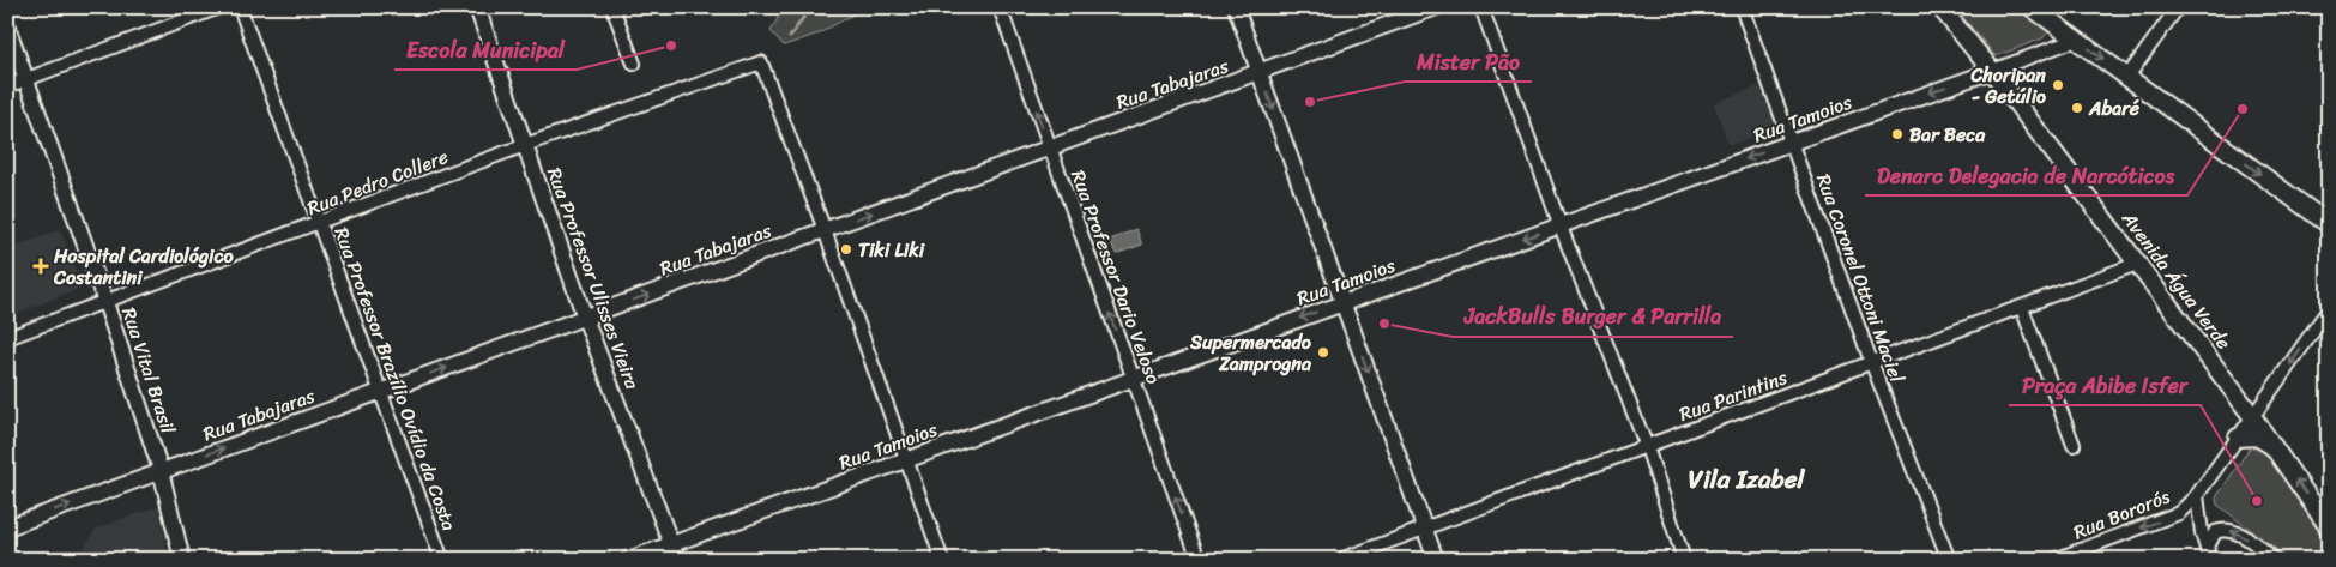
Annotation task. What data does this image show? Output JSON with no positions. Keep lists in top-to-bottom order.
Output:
{
  "streets": {
    "main road": ["Avenida Água Verde"],
    "street": [
      "Rua Tabajaras",
      "Rua Tamoios",
      "Rua Pedro Collere",
      "Rua Professor Dario Veloso",
      "Rua Professor Ulisses Vieira",
      "Rua Coronel Ottoni Maciel",
      "Rua Vital Brasil",
      "Rua Professor Brazílio Ovídio da Costa",
      "Rua Parintins",
      "Rua Bororós"
    ]
  },
  "crossings": [
    ["Rua Tabajaras", "Rua Pedro Collere"],
    ["Rua Tabajaras", "Rua Professor Dario Veloso"],
    ["Rua Tabajaras", "Rua Professor Ulisses Vieira"],
    ["Rua Tabajaras", "Rua Vital Brasil"],
    ["Rua Tabajaras", "Rua Professor Brazílio Ovídio da Costa"],
    ["Rua Tamoios", "Rua Professor Dario Veloso"],
    ["Rua Tamoios", "Rua Professor Ulisses Vieira"],
    ["Rua Tamoios", "Rua Coronel Ottoni Maciel"],
    ["Rua Tamoios", "Avenida Água Verde"],
    ["Rua Pedro Collere", "Rua Professor Ulisses Vieira"],
    ["Rua Pedro Collere", "Rua Vital Brasil"],
    ["Rua Pedro Collere", "Rua Professor Brazílio Ovídio da Costa"],
    ["Rua Coronel Ottoni Maciel", "Rua Parintins"],
    ["Avenida Água Verde", "Rua Parintins"],
    ["Avenida Água Verde", "Rua Bororós"]
  ],
  "one_way": [
    "Rua Tabajaras",
    "Rua Tamoios",
    "Rua Professor Dario Veloso",
    "Rua Bororós"
  ],
  "districts": ["Vila Izabel"],
  "places": {
    "other": [
      "Escola Municipal",
      "Choripan - Getúlio",
      "Mister Pão",
      "Abaré",
      "Denarc Delegacia de Narcóticos",
      "Bar Beca",
      "Tiki Liki",
      "JackBulls Burger & Parrilla",
      "Supermercado Zamprogna",
      "Praça Abibe Isfer"
    ],
    "health": ["Hospital Cardiológico Costantini"]
  }
}
